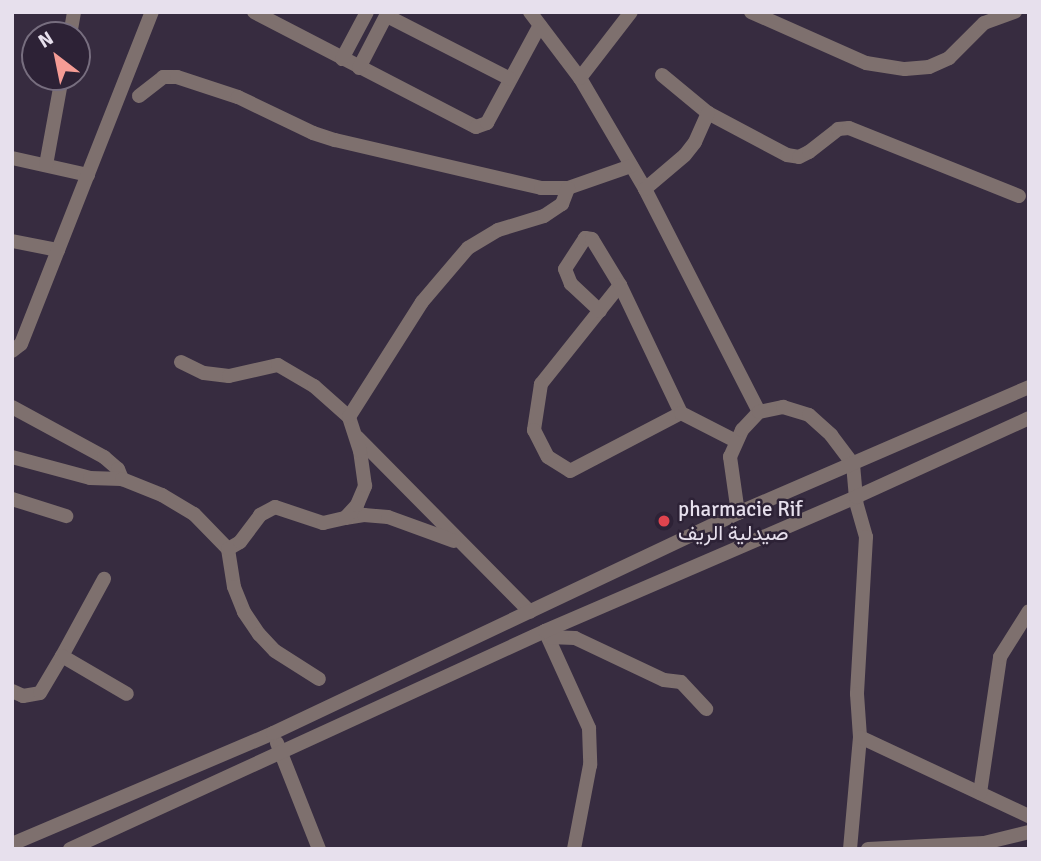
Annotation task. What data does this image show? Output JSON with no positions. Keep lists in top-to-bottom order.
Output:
{
  "places": ["pharmacie Rif صيدلية الريف"],
  "north": "top left"
}
